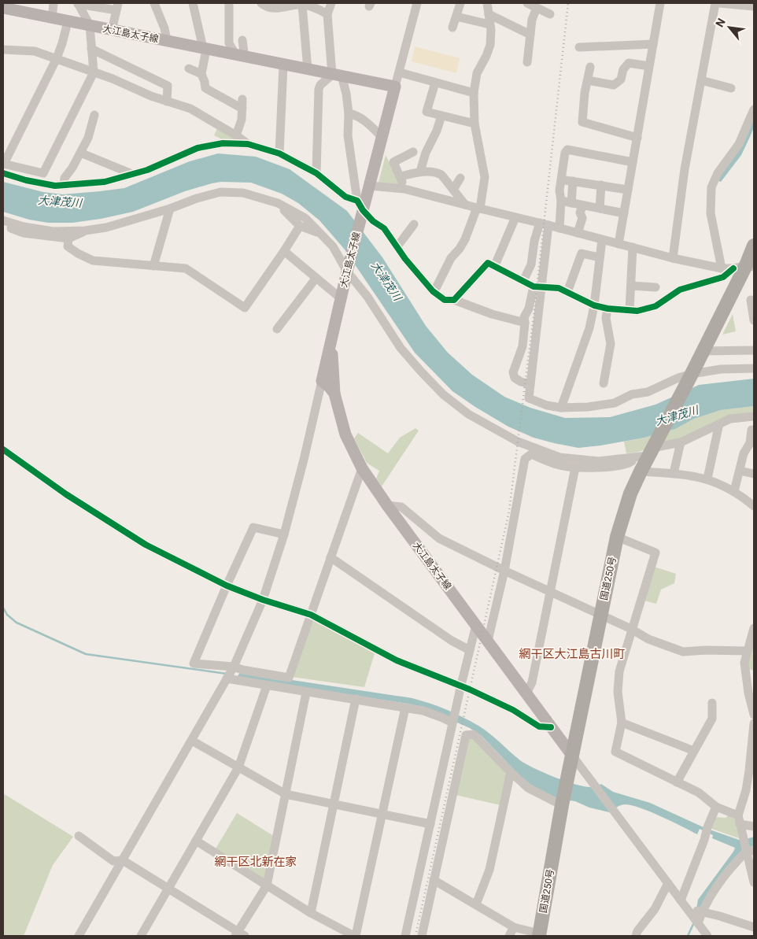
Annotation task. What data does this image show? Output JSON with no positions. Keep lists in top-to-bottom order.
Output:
{
  "streets": {
    "highway": ["国道250号"],
    "main road": ["大江島太子線"]
  },
  "crossings": [
    ["大江島太子線", "国道250号"]
  ],
  "districts": ["網干区大江島古川町", "網干区北新在家"],
  "water": ["大津茂川"],
  "north": "top left"
}
